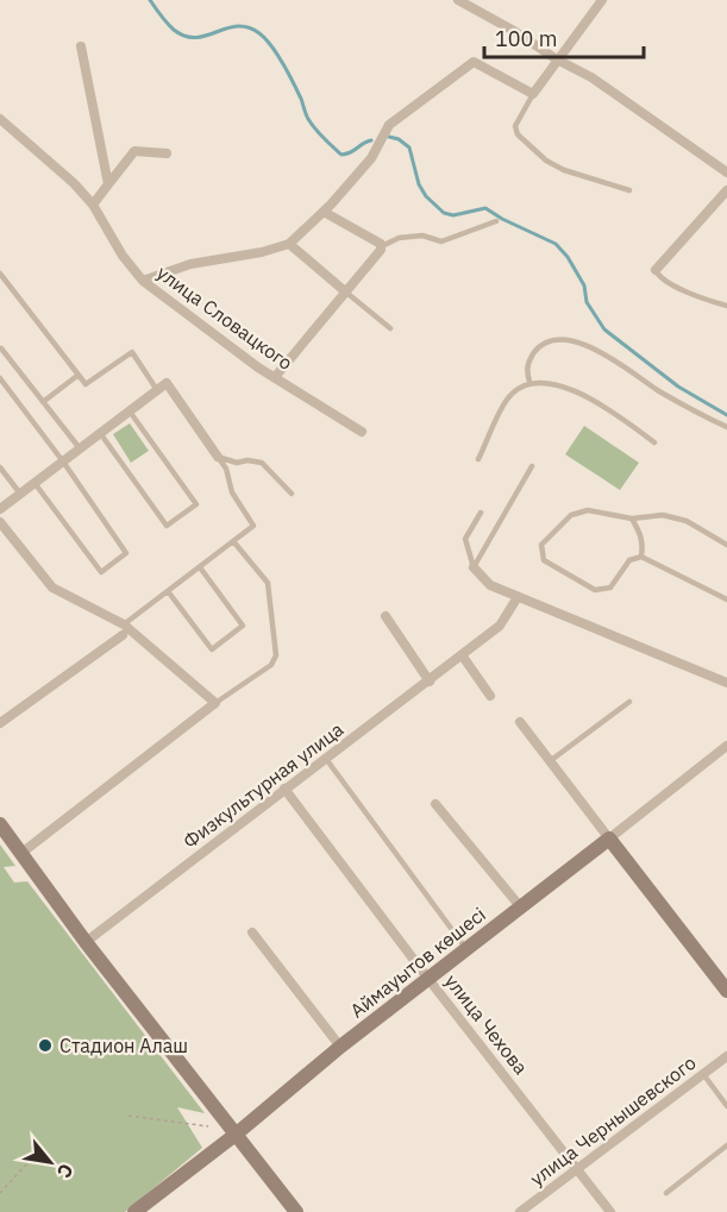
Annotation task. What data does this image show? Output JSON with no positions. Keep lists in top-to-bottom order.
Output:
{
  "streets": {
    "street": [
      "улица Словацкого",
      "Физкультурная улица",
      "Аймауытов көшесі",
      "улица Чехова",
      "улица Чернышевского"
    ]
  },
  "crossings": [
    ["Физкультурная улица", "улица Чехова"],
    ["Аймауытов көшесі", "улица Чехова"],
    ["улица Чехова", "улица Чернышевского"]
  ],
  "places": ["Стадион Алаш"],
  "scale_bar": "100 m",
  "north": "bottom right"
}
